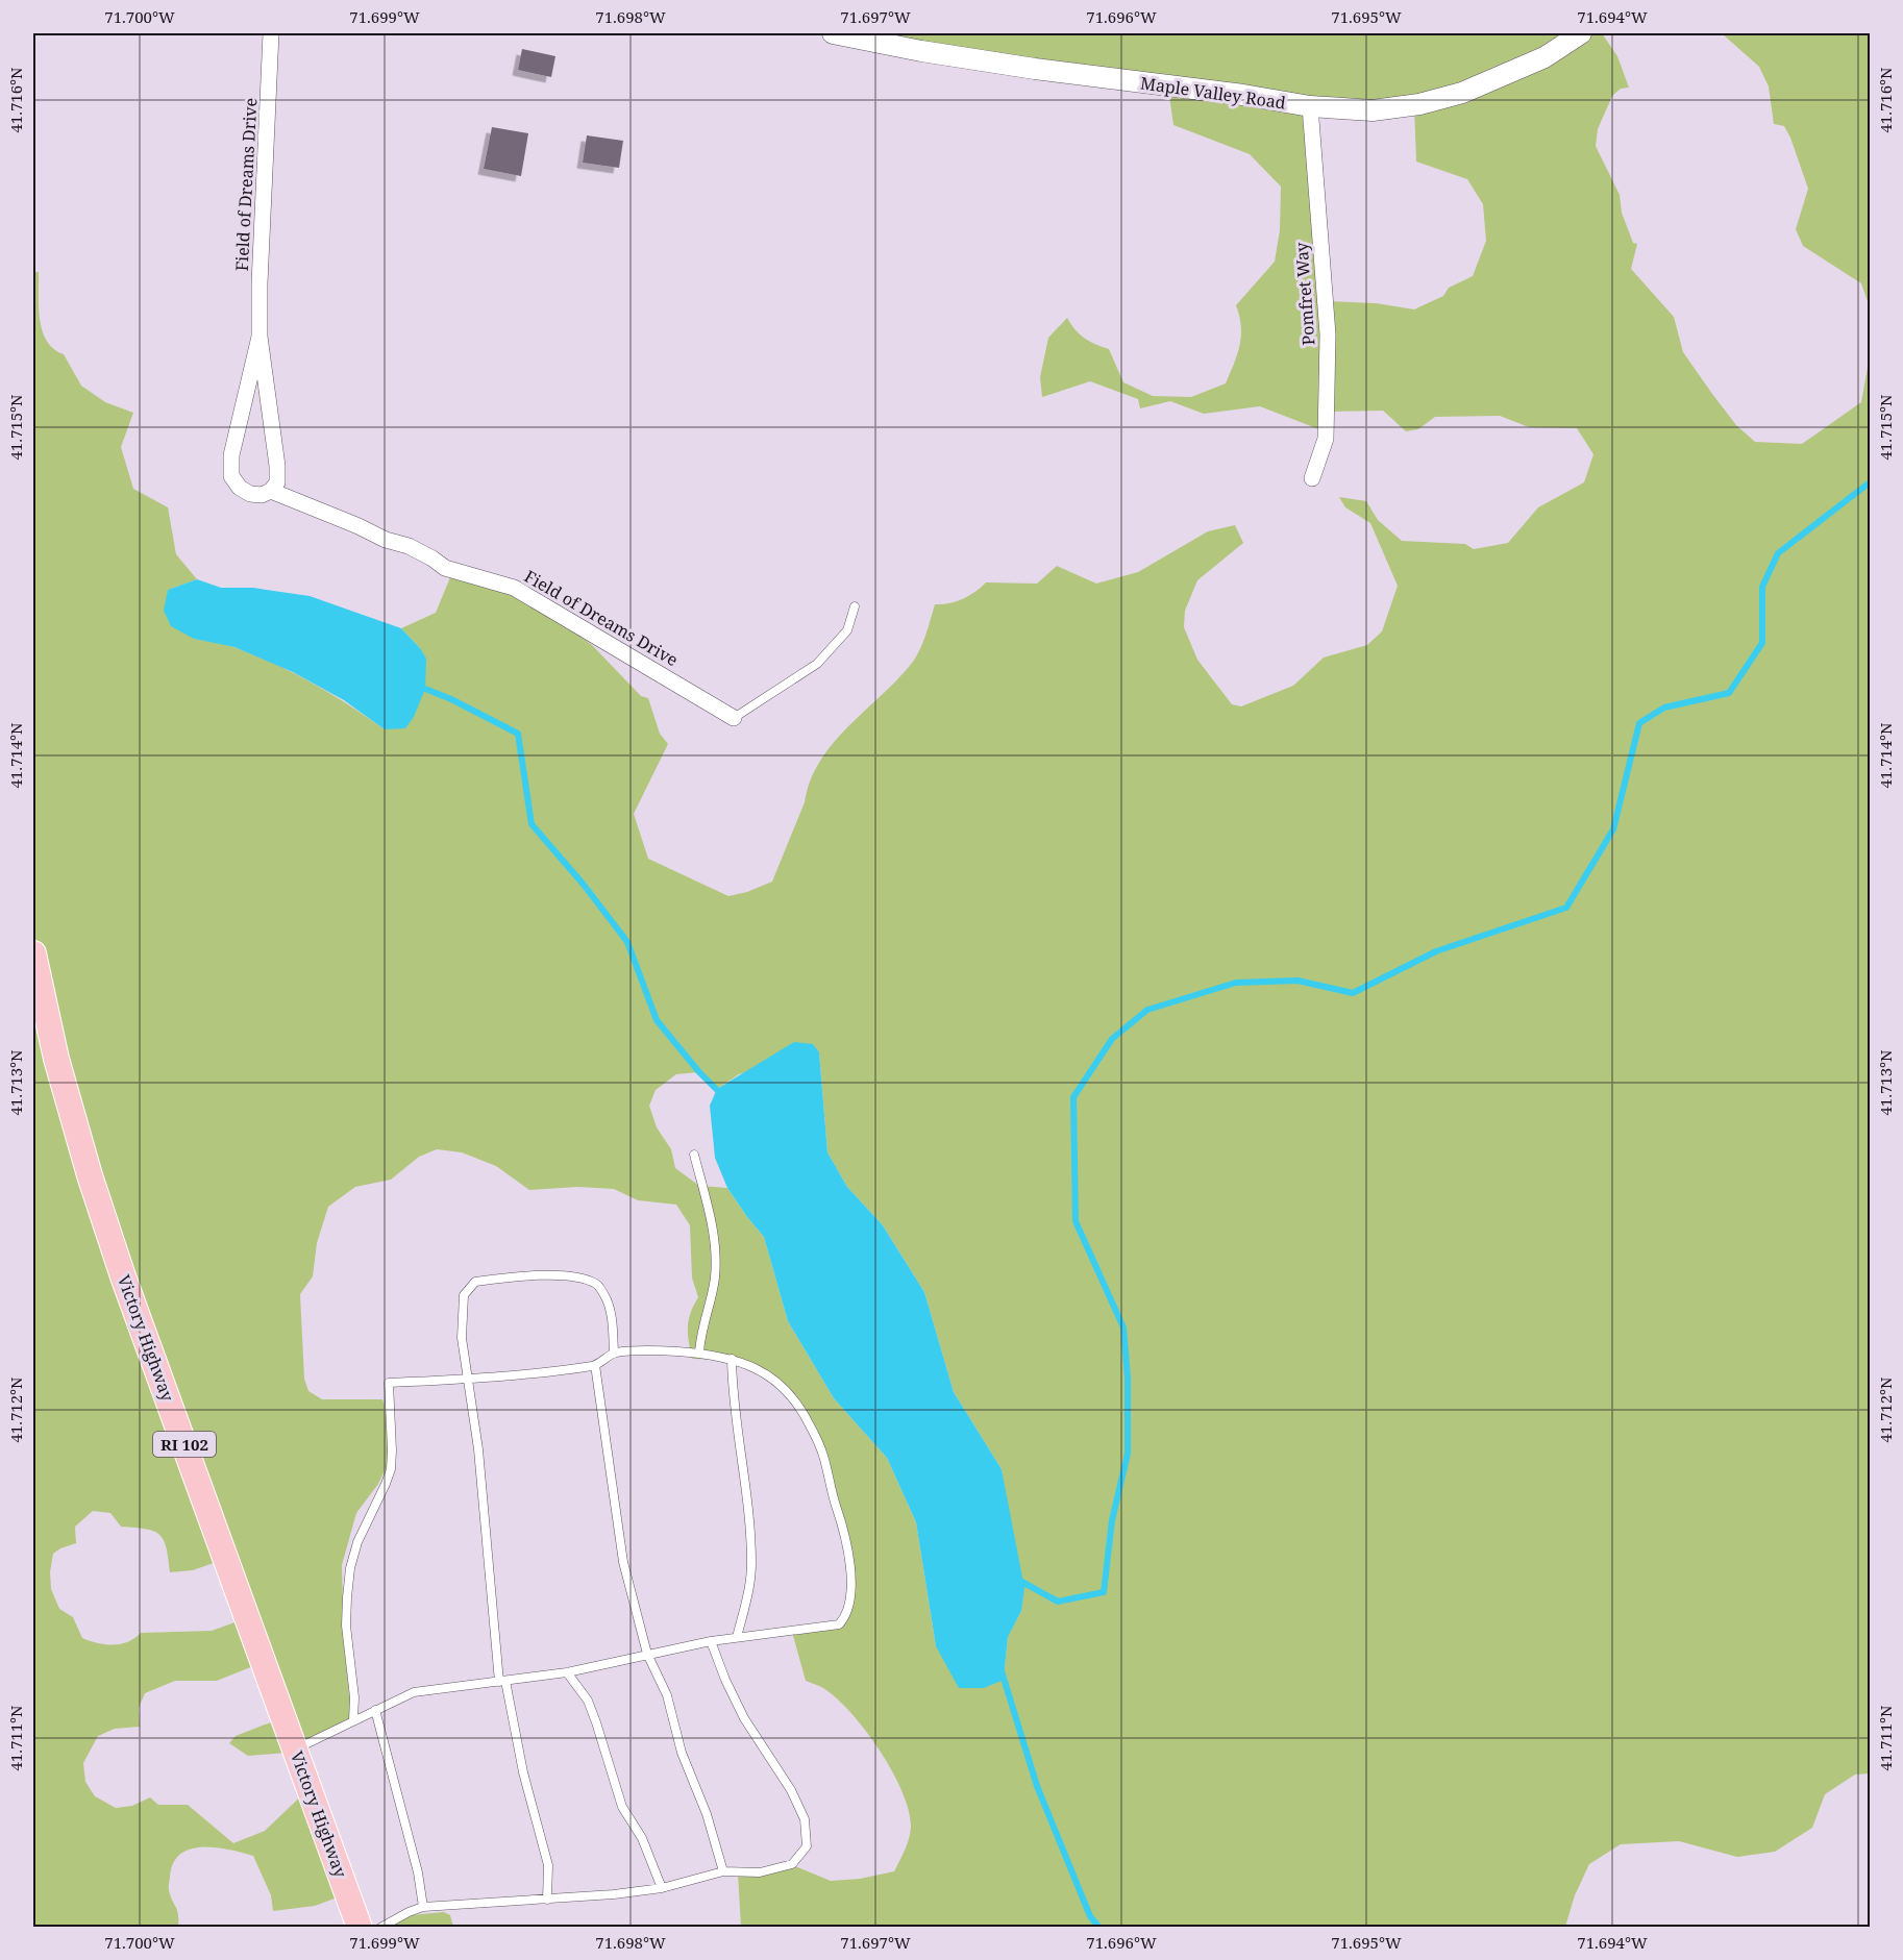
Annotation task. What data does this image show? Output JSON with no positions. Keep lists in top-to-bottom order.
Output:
{
  "streets": {
    "main road": ["Victory Highway", "RI 102"],
    "street": ["Maple Valley Road", "Field of Dreams Drive", "Pomfret Way"]
  },
  "crossings": [
    ["Maple Valley Road", "Pomfret Way"]
  ],
  "coordinates": [
    "71.700°W",
    "71.699°W",
    "71.698°W",
    "71.697°W",
    "71.696°W",
    "71.695°W",
    "71.694°W",
    "41.716°N",
    "41.715°N",
    "41.714°N",
    "41.713°N",
    "41.712°N",
    "41.711°N"
  ]
}
